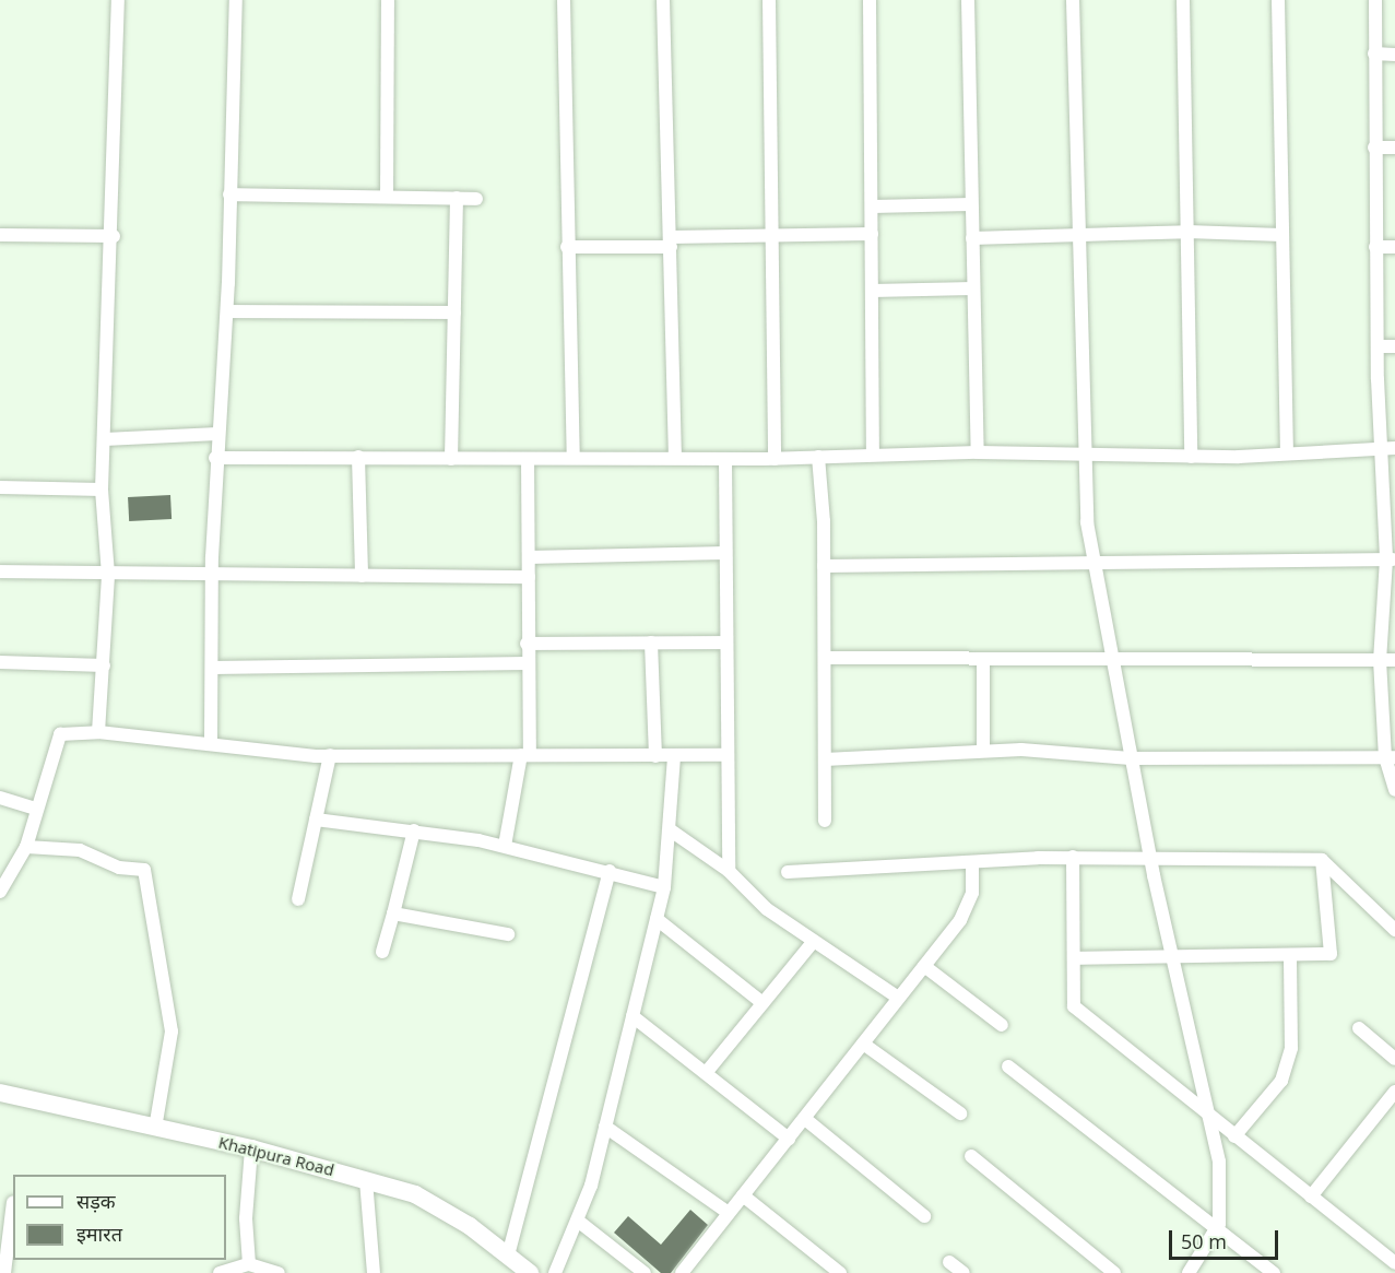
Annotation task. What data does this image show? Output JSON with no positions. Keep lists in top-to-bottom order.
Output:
{
  "streets": {
    "main road": ["Khatipura Road"]
  },
  "legend": ["सड़क", "इमारत"],
  "scale_bar": "50 m"
}
